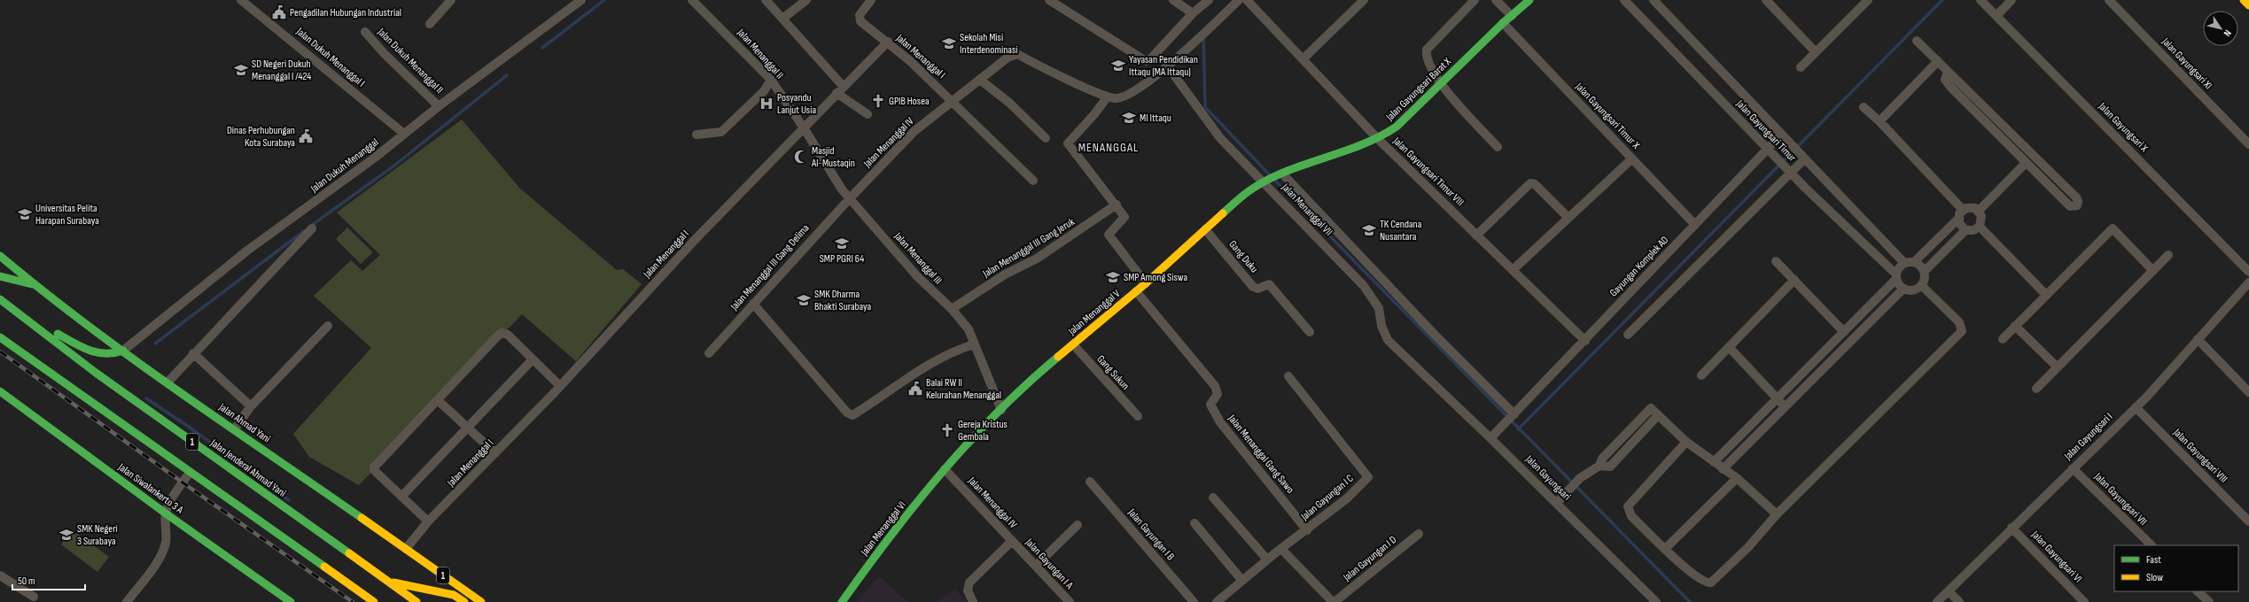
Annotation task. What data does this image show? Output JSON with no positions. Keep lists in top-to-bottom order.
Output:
{
  "streets": {
    "main road": [
      "Jalan Gayungsari Barat X",
      "Jalan Menanggal V",
      "Jalan Ahmad Yani",
      "1",
      "Jalan Jenderal Ahmad Yani",
      "Jalan Siwalankerto 3 A",
      "Jalan Menanggal VI"
    ],
    "street": [
      "Jalan Menanggal II",
      "Jalan Menanggal I",
      "Jalan Dukuh Menanggal I",
      "Jalan Dukuh Menanggal II",
      "Jalan Gayungsari XI",
      "Jalan Gayungsari Timur X",
      "Jalan Gayungsari X",
      "Jalan Gayungsari Timur",
      "Jalan Menanggal IV",
      "Jalan Dukuh Menanggal",
      "Jalan Gayungsari Timur VIII",
      "Jalan Menanggal VII",
      "Jalan Menanggal III Gang Jeruk",
      "Gang Duku",
      "Jalan Menanggal III",
      "Gayungan Komplek AD",
      "Jalan Menanggal III Gang Delima",
      "Gang Sukun",
      "Jalan Gayungsari I",
      "Jalan Menanggal Gang Sawo",
      "Jalan Gayungsari VIII",
      "Jalan Gayungsari",
      "Jalan Gayungan I C",
      "Jalan Gayungsari VII",
      "Jalan Gayungan I B",
      "Jalan Gayungsari VI",
      "Jalan Gayungan I D",
      "Jalan Gayungan I A"
    ]
  },
  "crossings": [
    ["Jalan Menanggal II", "Jalan Menanggal I"],
    ["Jalan Menanggal II", "Jalan Menanggal III"],
    ["Jalan Menanggal I", "Jalan Menanggal IV"],
    ["Jalan Menanggal I", "Jalan Menanggal III"],
    ["Jalan Menanggal I", "Jalan Ahmad Yani"],
    ["Jalan Dukuh Menanggal I", "Jalan Dukuh Menanggal"],
    ["Jalan Dukuh Menanggal II", "Jalan Dukuh Menanggal"],
    ["Jalan Gayungsari Barat X", "Jalan Gayungsari Timur X"],
    ["Jalan Gayungsari Barat X", "Jalan Gayungsari Timur VIII"],
    ["Jalan Gayungsari Barat X", "Jalan Menanggal VII"],
    ["Jalan Gayungsari Barat X", "Jalan Menanggal V"],
    ["Jalan Gayungsari Timur X", "Gayungan Komplek AD"],
    ["Jalan Gayungsari Timur", "Gayungan Komplek AD"],
    ["Jalan Menanggal IV", "Jalan Menanggal III"],
    ["Jalan Menanggal IV", "Jalan Menanggal III Gang Delima"],
    ["Jalan Menanggal IV", "Jalan Menanggal V"],
    ["Jalan Menanggal IV", "Jalan Menanggal VI"],
    ["Jalan Menanggal IV", "Jalan Gayungan I A"],
    ["Jalan Dukuh Menanggal", "Jalan Ahmad Yani"],
    ["Jalan Gayungsari Timur VIII", "Gayungan Komplek AD"],
    ["Jalan Menanggal VII", "Jalan Menanggal V"],
    ["Jalan Menanggal VII", "Jalan Gayungsari"],
    ["Jalan Menanggal III Gang Jeruk", "Jalan Menanggal III"],
    ["Gang Duku", "Jalan Menanggal V"],
    ["Jalan Menanggal III", "Jalan Menanggal III Gang Delima"],
    ["Jalan Menanggal III", "Jalan Menanggal V"],
    ["Gayungan Komplek AD", "Jalan Gayungsari"],
    ["Jalan Menanggal V", "Gang Sukun"],
    ["Jalan Menanggal V", "Jalan Menanggal Gang Sawo"],
    ["Jalan Menanggal V", "Jalan Menanggal VI"],
    ["Jalan Gayungsari I", "Jalan Gayungsari VIII"],
    ["Jalan Gayungsari I", "Jalan Gayungsari VII"],
    ["Jalan Gayungsari I", "Jalan Gayungsari VI"],
    ["Jalan Menanggal Gang Sawo", "Jalan Gayungan I C"]
  ],
  "districts": ["MENANGGAL"],
  "places": {
    "public building": ["Pengadilan Hubungan Industrial", "Dinas Perhubungan Kota Surabaya", "Balai RW II Kelurahan Menanggal"],
    "school or university": [
      "Sekolah Misi Interdenominasi",
      "Yayasan Pendidikan Ittaqu (MA Ittaqu)",
      "SD Negeri Dukuh Menanggal I /424",
      "MI Ittaqu",
      "Universitas Pelita Harapan Surabaya",
      "TK Cendana Nusantara",
      "SMP PGRI 64",
      "SMP Among Siswa",
      "SMK Dharma Bhakti Surabaya",
      "SMK Negeri 3 Surabaya"
    ],
    "church": ["GPIB Hosea", "Gereja Kristus Gembala"],
    "hospital": ["Posyandu Lanjut Usia"],
    "mosque": ["Masjid Al-Mustaqin"]
  },
  "legend": ["Fast", "Slow"],
  "scale_bar": "50 m",
  "north": "bottom right"
}
